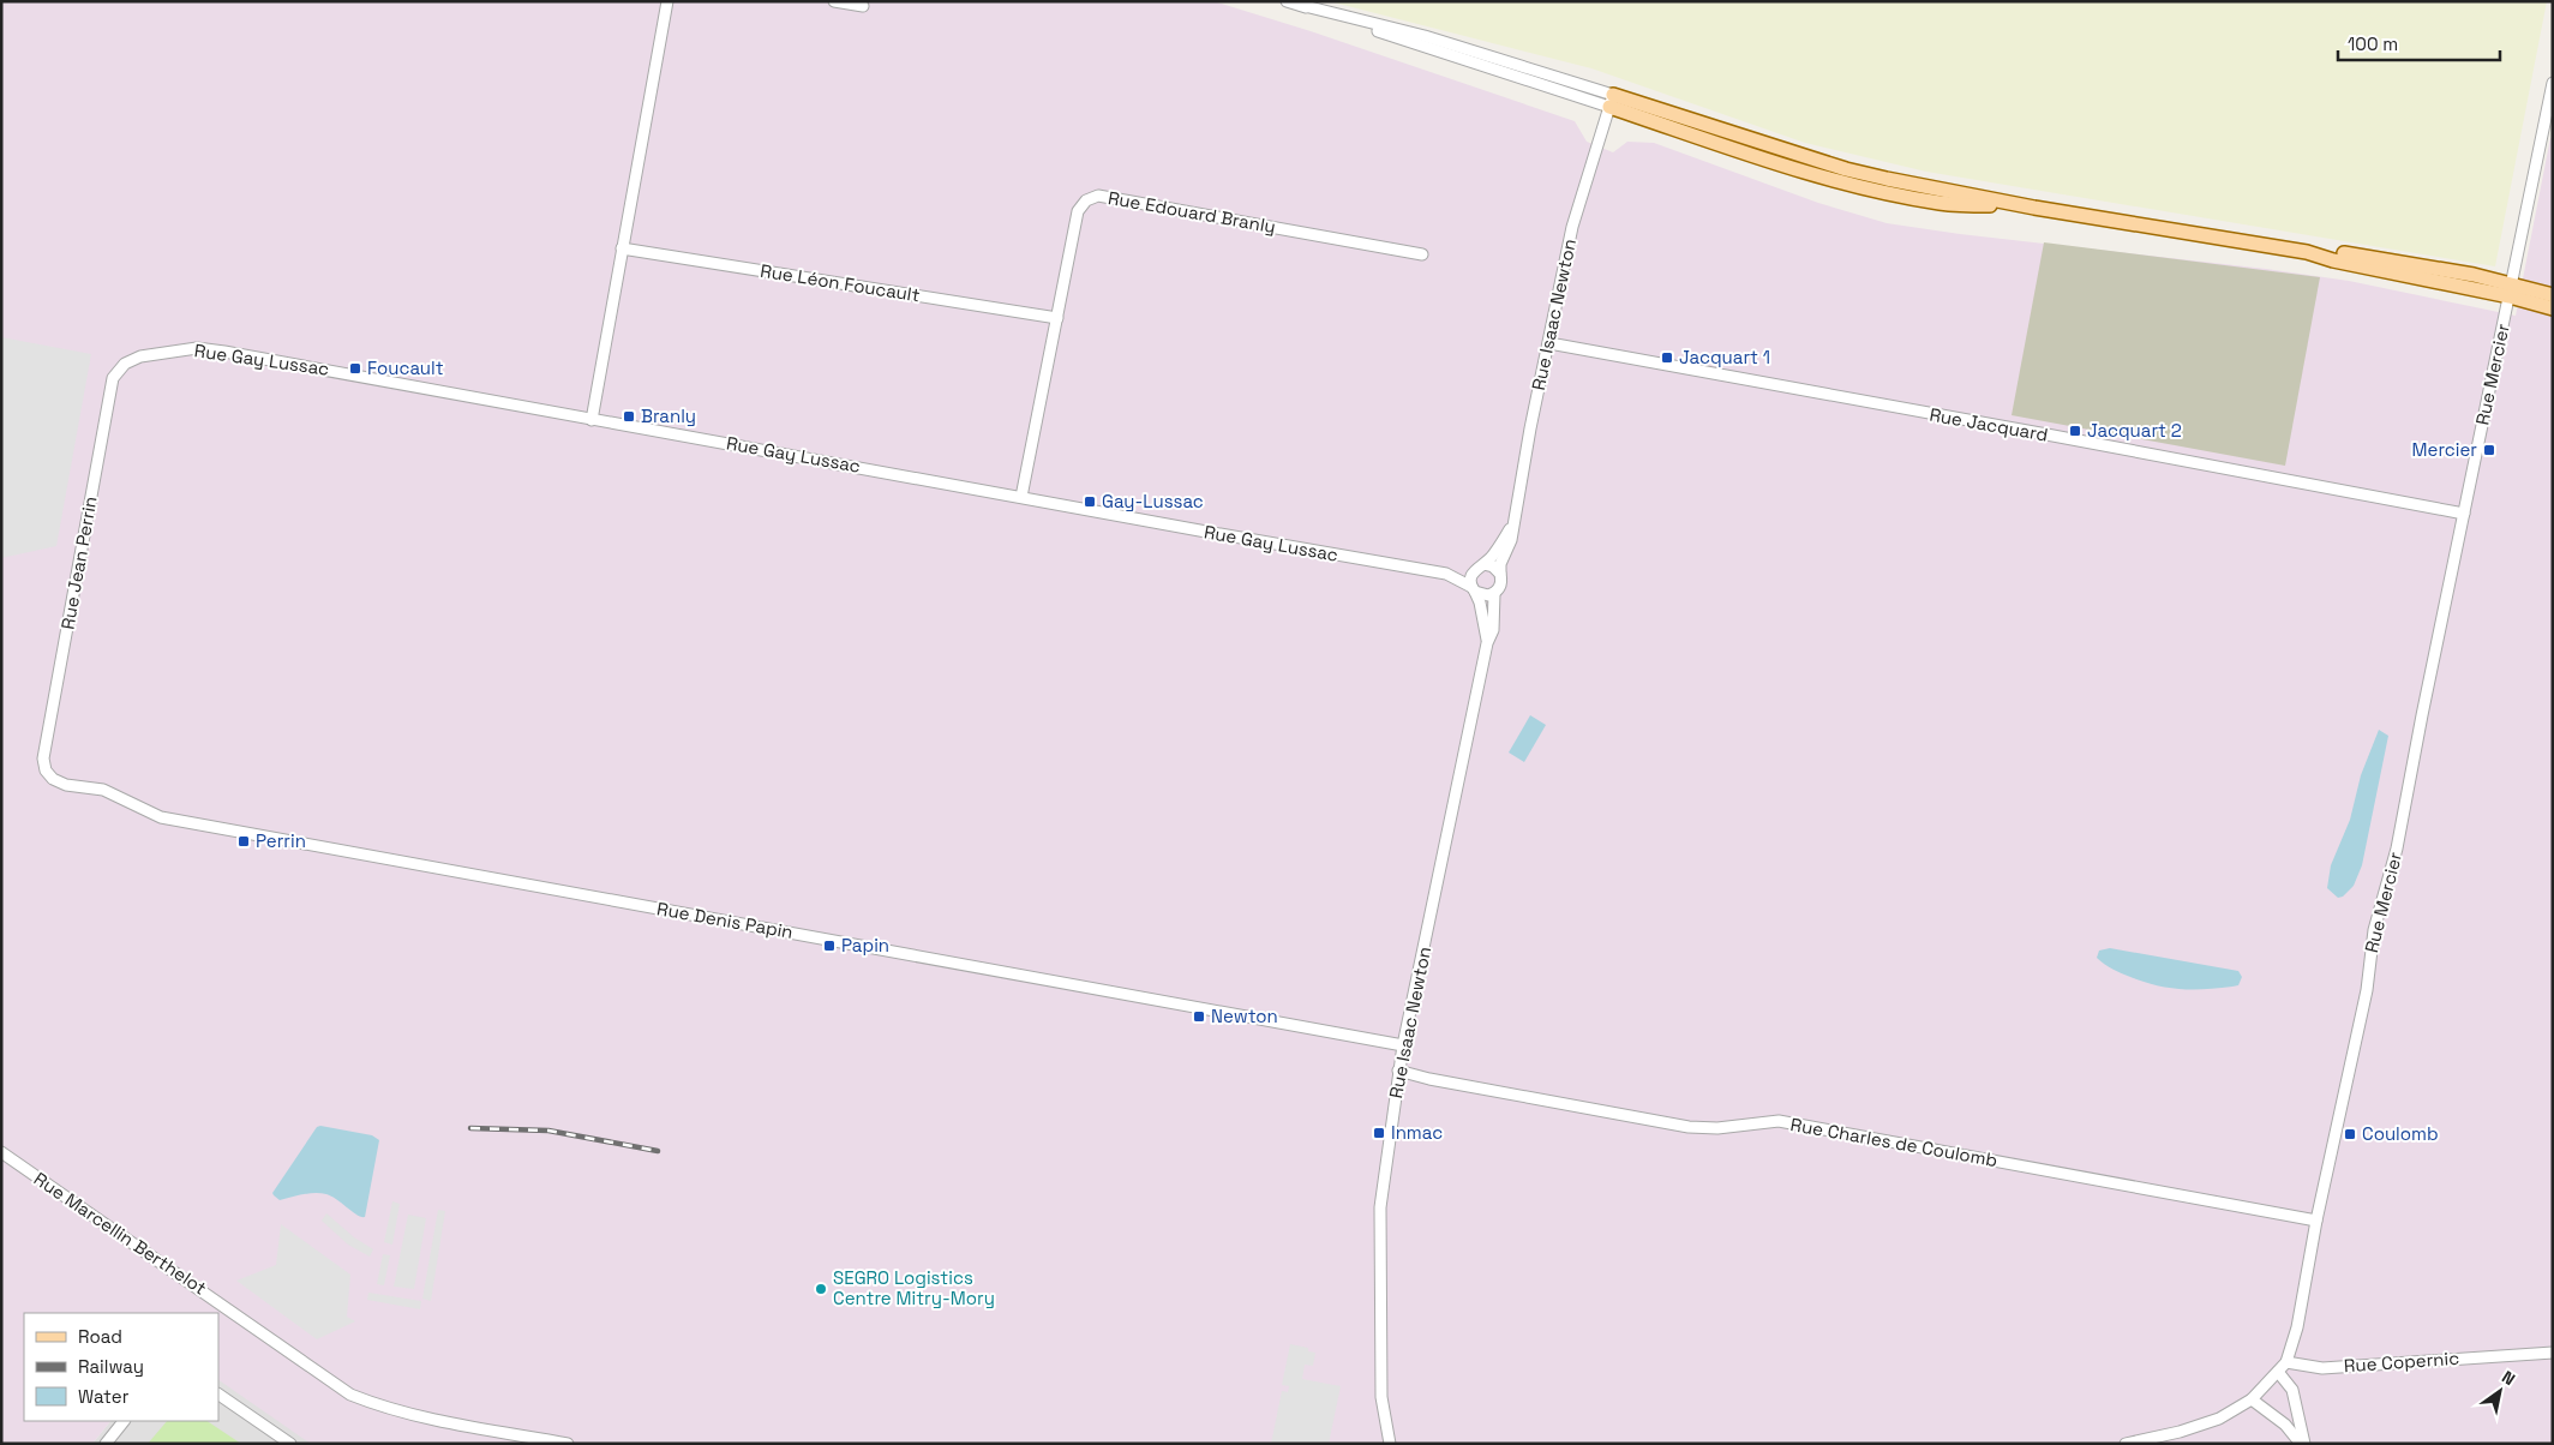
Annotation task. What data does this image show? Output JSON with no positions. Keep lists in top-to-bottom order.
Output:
{
  "streets": {
    "street": [
      "Rue Edouard Branly",
      "Rue Léon Foucault",
      "Rue Isaac Newton",
      "Rue Gay Lussac",
      "Rue Mercier",
      "Rue Jacquard",
      "Rue Jean Perrin",
      "Rue Denis Papin",
      "Rue Charles de Coulomb",
      "Rue Marcellin Berthelot",
      "Rue Copernic"
    ]
  },
  "crossings": [
    ["Rue Edouard Branly", "Rue Léon Foucault"],
    ["Rue Edouard Branly", "Rue Gay Lussac"],
    ["Rue Isaac Newton", "Rue Gay Lussac"],
    ["Rue Isaac Newton", "Rue Jacquard"],
    ["Rue Isaac Newton", "Rue Denis Papin"],
    ["Rue Isaac Newton", "Rue Charles de Coulomb"],
    ["Rue Gay Lussac", "Rue Jean Perrin"],
    ["Rue Mercier", "Rue Jacquard"],
    ["Rue Mercier", "Rue Charles de Coulomb"],
    ["Rue Mercier", "Rue Copernic"],
    ["Rue Jean Perrin", "Rue Denis Papin"]
  ],
  "places": {
    "transit": [
      "Jacquart 1",
      "Foucault",
      "Branly",
      "Jacquart 2",
      "Mercier",
      "Gay-Lussac",
      "Perrin",
      "Papin",
      "Newton",
      "Inmac",
      "Coulomb"
    ],
    "other": ["SEGRO Logistics Centre Mitry-Mory"]
  },
  "legend": ["Road", "Railway", "Water"],
  "scale_bar": "100 m",
  "north": "top right"
}
